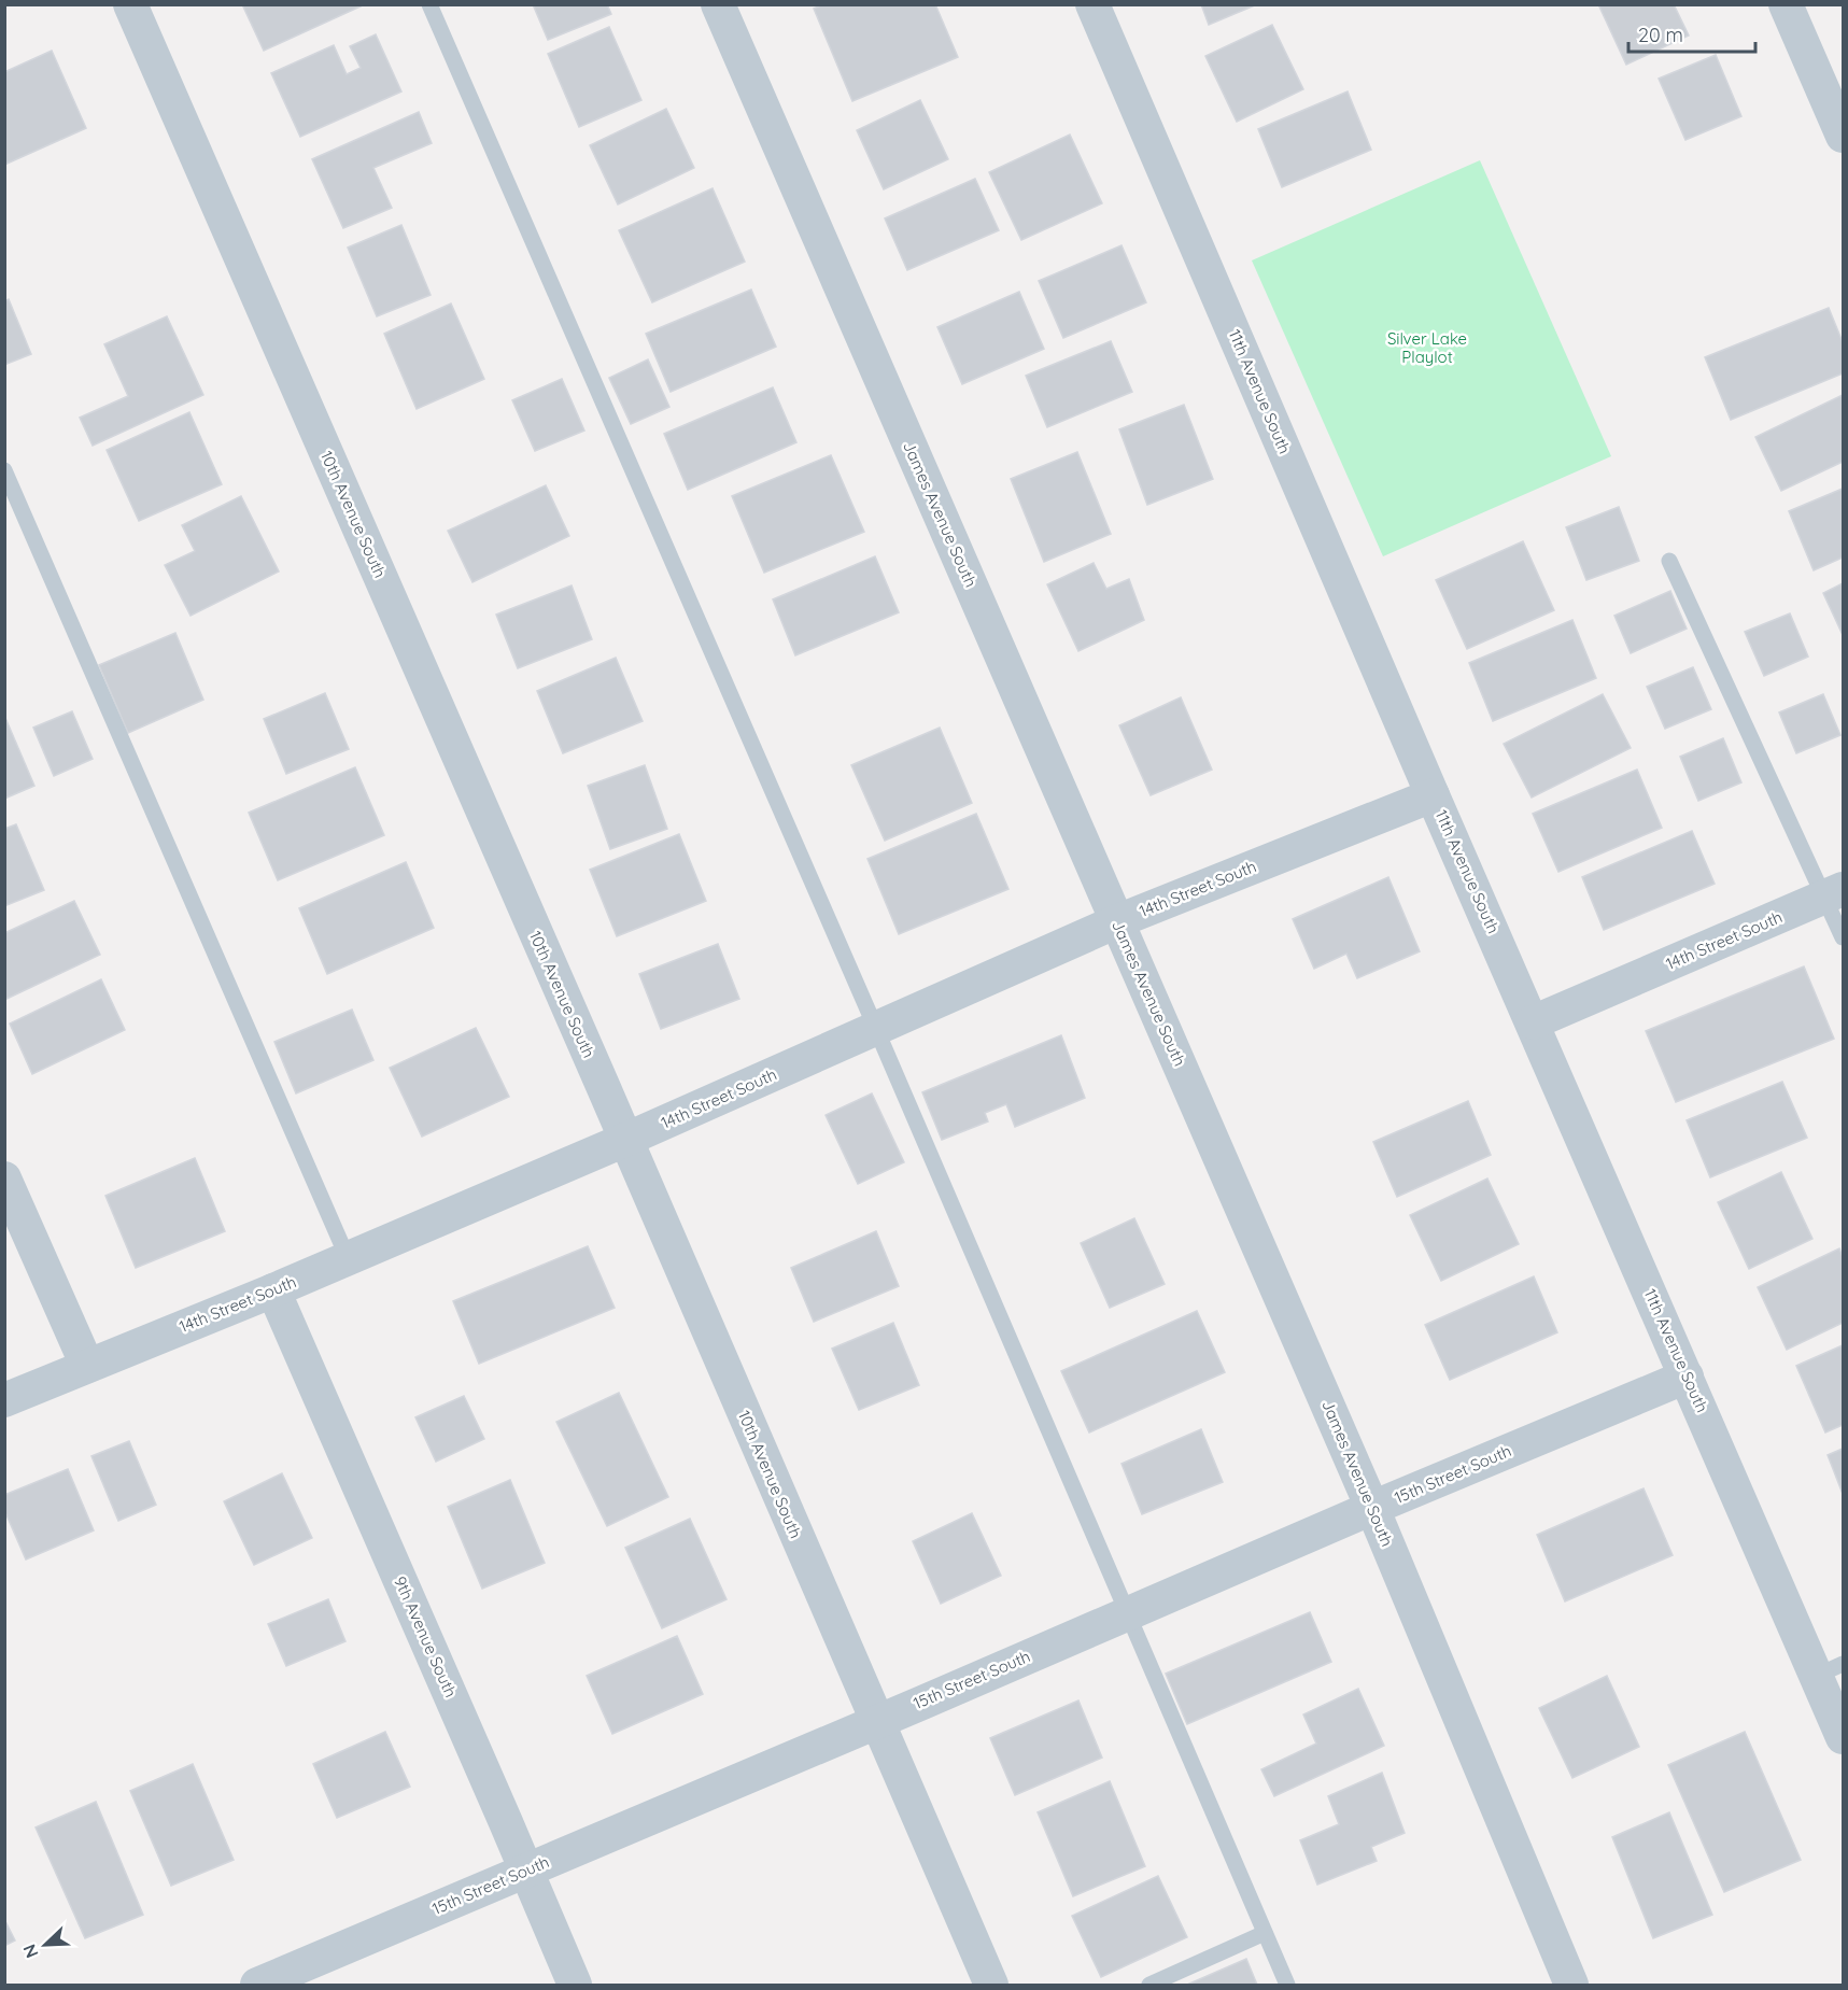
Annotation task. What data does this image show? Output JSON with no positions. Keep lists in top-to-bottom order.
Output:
{
  "streets": {
    "street": [
      "11th Avenue South",
      "10th Avenue South",
      "James Avenue South",
      "14th Street South",
      "15th Street South",
      "9th Avenue South"
    ]
  },
  "crossings": [
    ["11th Avenue South", "14th Street South"],
    ["11th Avenue South", "15th Street South"],
    ["10th Avenue South", "14th Street South"],
    ["10th Avenue South", "15th Street South"],
    ["James Avenue South", "14th Street South"],
    ["James Avenue South", "15th Street South"],
    ["14th Street South", "9th Avenue South"],
    ["15th Street South", "9th Avenue South"]
  ],
  "parks": ["Silver Lake Playlot"],
  "scale_bar": "20 m",
  "north": "bottom left"
}
